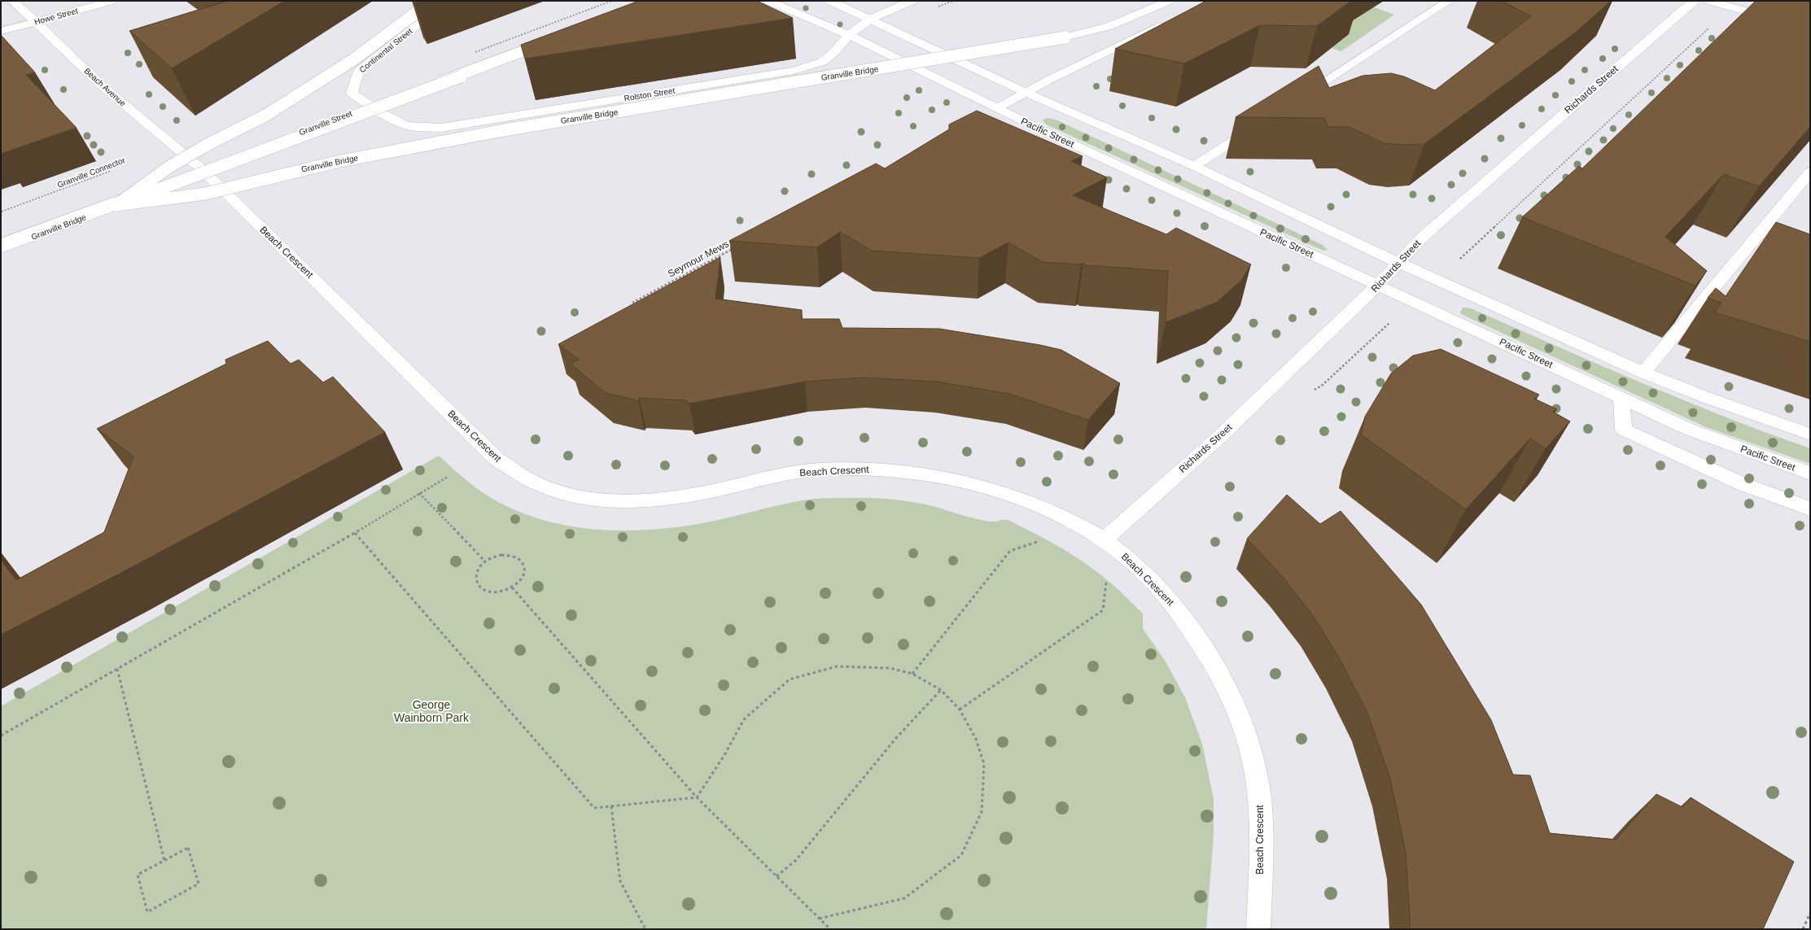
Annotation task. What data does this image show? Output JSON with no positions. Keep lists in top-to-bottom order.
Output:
{
  "streets": {
    "main road": [
      "Howe Street",
      "Continental Street",
      "Granville Bridge",
      "Beach Avenue",
      "Richards Street",
      "Rolston Street",
      "Granville Street",
      "Pacific Street",
      "Beach Crescent"
    ],
    "path": ["Granville Connector", "Seymour Mews"]
  },
  "crossings": [
    ["Howe Street", "Beach Avenue"],
    ["Continental Street", "Rolston Street"],
    ["Continental Street", "Granville Street"],
    ["Granville Bridge", "Granville Street"],
    ["Beach Avenue", "Granville Street"],
    ["Beach Avenue", "Beach Crescent"],
    ["Richards Street", "Pacific Street"],
    ["Richards Street", "Beach Crescent"],
    ["Rolston Street", "Granville Street"],
    ["Rolston Street", "Pacific Street"],
    ["Granville Street", "Beach Crescent"]
  ],
  "parks": ["George Wainborn Park"]
}
